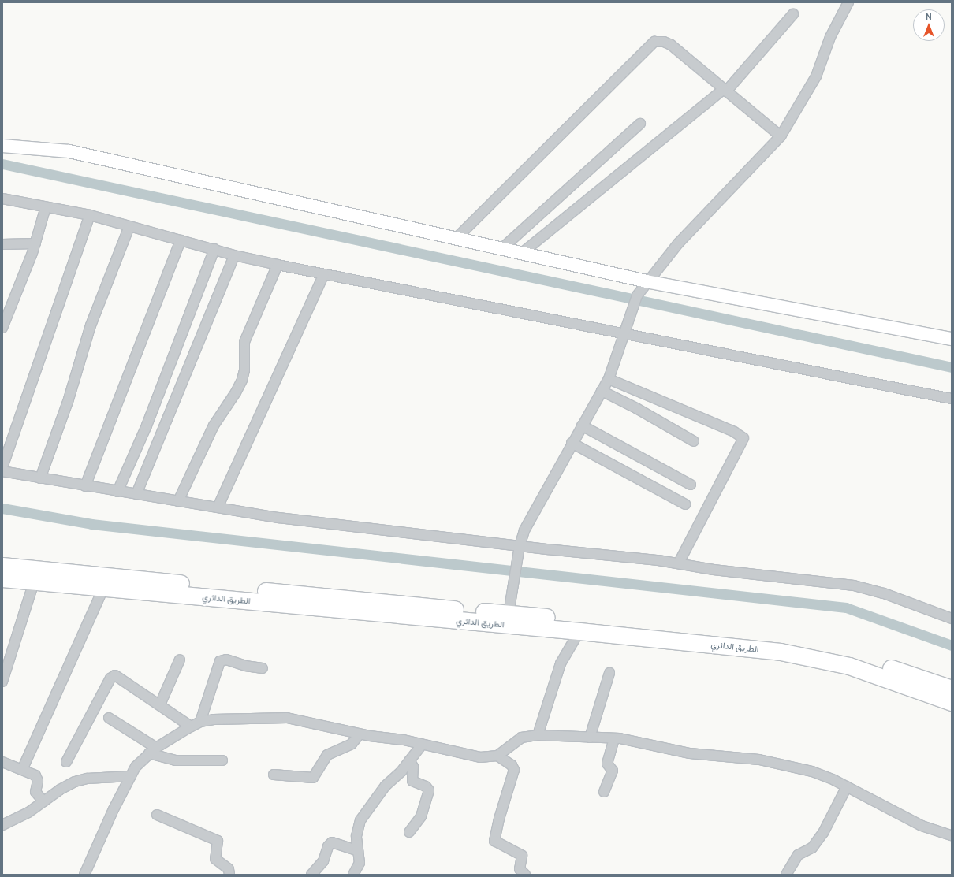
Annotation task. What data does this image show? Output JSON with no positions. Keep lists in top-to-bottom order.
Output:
{
  "streets": {
    "highway": ["الطريق الدائري"]
  },
  "north": "top"
}
